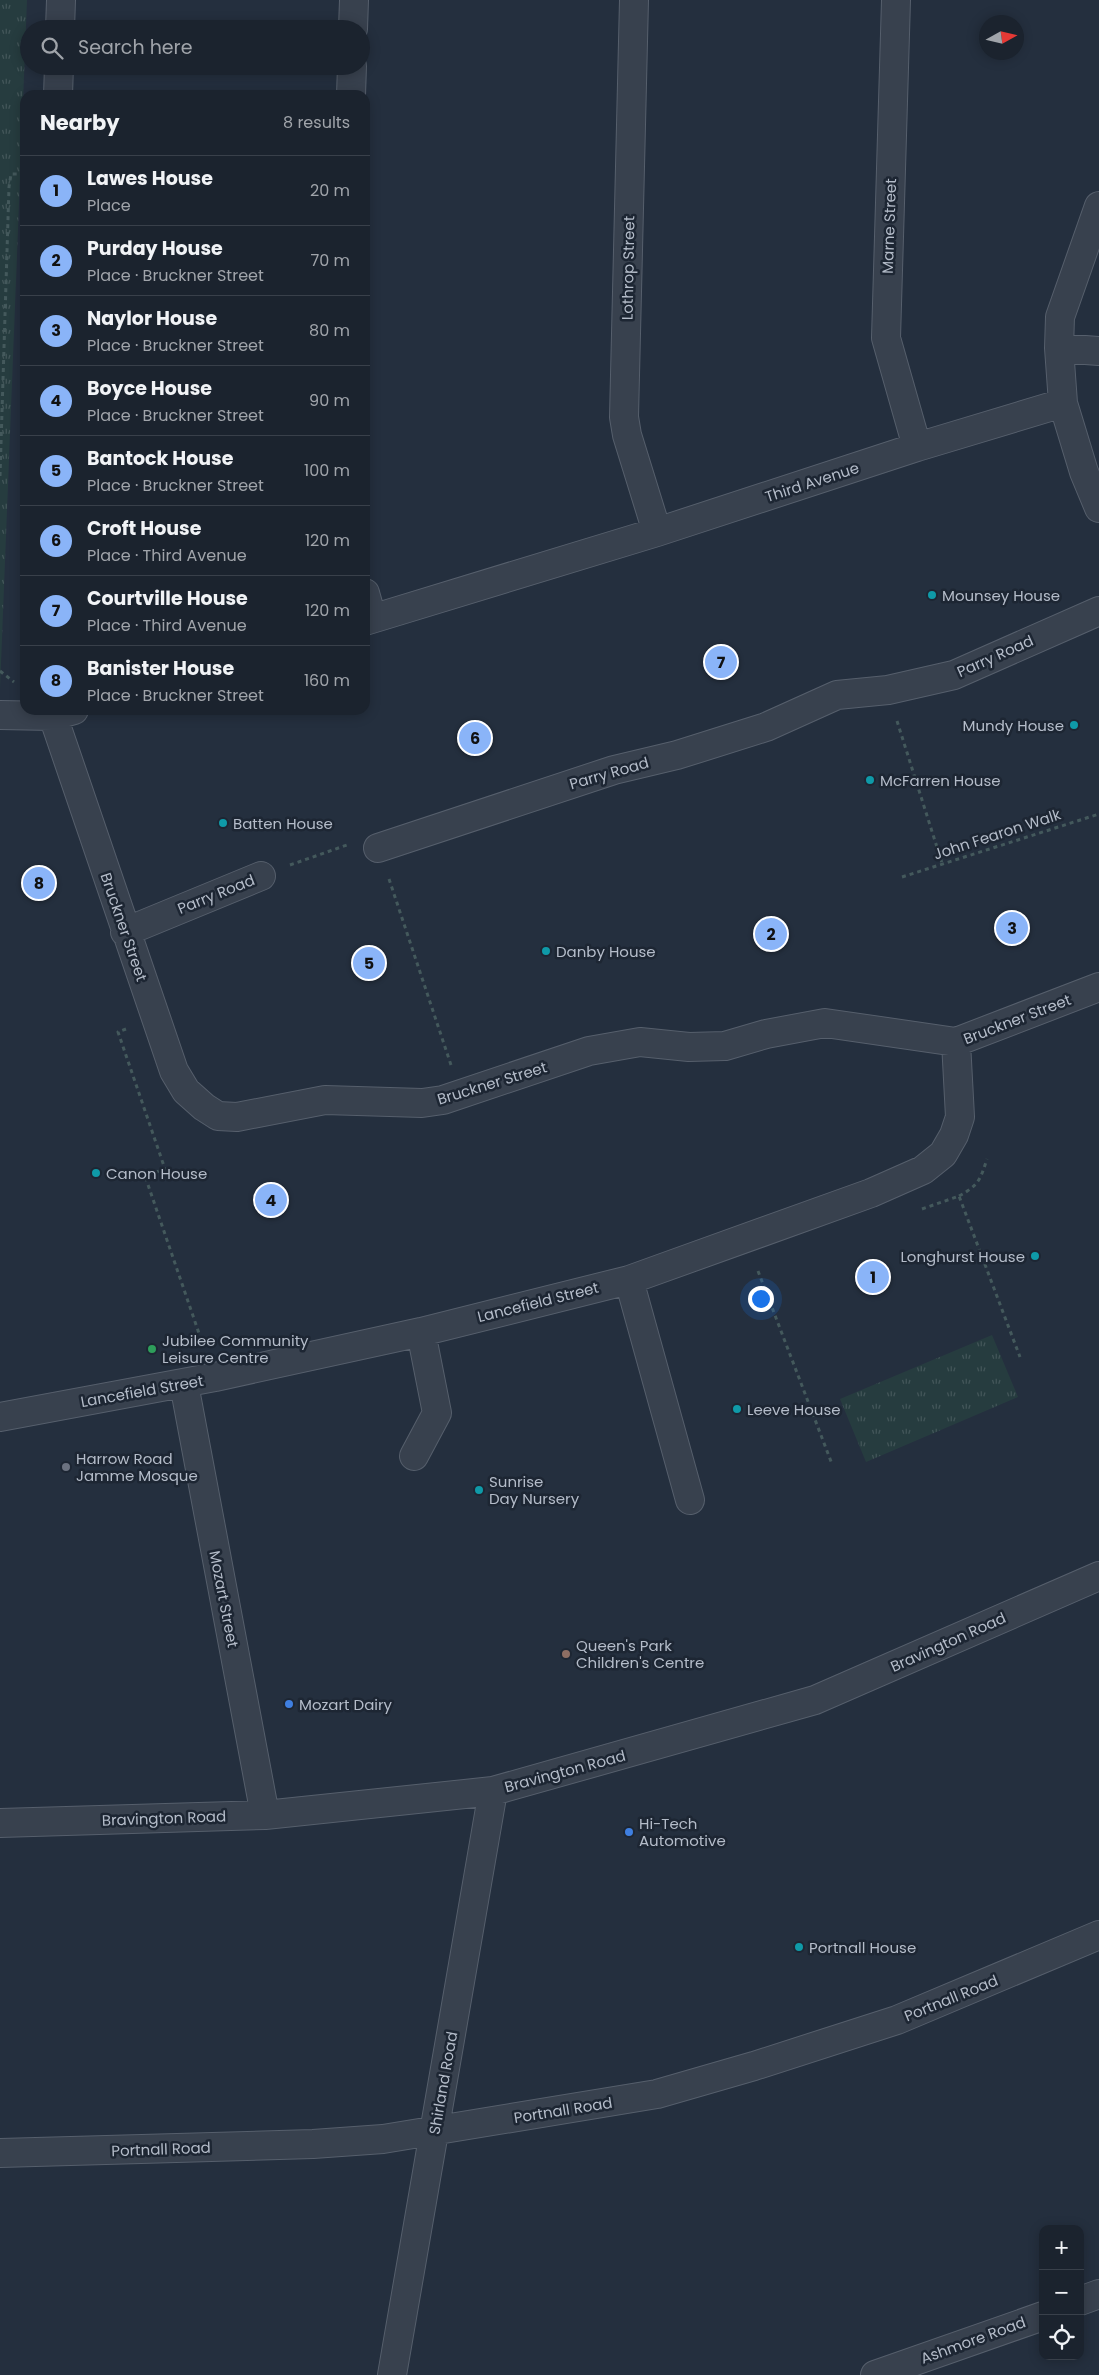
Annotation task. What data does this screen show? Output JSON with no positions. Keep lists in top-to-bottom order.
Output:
{
  "streets": {
    "street": [
      "Marne Street",
      "Lothrop Street",
      "Third Avenue",
      "Parry Road",
      "Bruckner Street",
      "Lancefield Street",
      "Mozart Street",
      "Bravington Road",
      "Portnall Road",
      "Shirland Road",
      "Ashmore Road"
    ],
    "path": ["John Fearon Walk"]
  },
  "crossings": [
    ["Marne Street", "Third Avenue"],
    ["Lothrop Street", "Third Avenue"],
    ["Parry Road", "Bruckner Street"],
    ["Bruckner Street", "Lancefield Street"],
    ["Lancefield Street", "Mozart Street"],
    ["Mozart Street", "Bravington Road"],
    ["Bravington Road", "Shirland Road"],
    ["Portnall Road", "Shirland Road"]
  ],
  "places": [
    "Mounsey House",
    "Mundy House",
    "McFarren House",
    "Batten House",
    "Danby House",
    "Canon House",
    "Longhurst House",
    "Jubilee Community Leisure Centre",
    "Leeve House",
    "Harrow Road Jamme Mosque",
    "Sunrise Day Nursery",
    "Queen's Park Children's Centre",
    "Mozart Dairy",
    "Hi-Tech Automotive",
    "Portnall House"
  ],
  "north": "right",
  "page": {
    "search": "Search here",
    "heading": ["Nearby", "8 results"],
    "list": [
      {
        "mark": "1",
        "name": "Lawes House",
        "note": "Place",
        "value": "20 m"
      },
      {
        "mark": "2",
        "name": "Purday House",
        "note": "Place · Bruckner Street",
        "value": "70 m"
      },
      {
        "mark": "3",
        "name": "Naylor House",
        "note": "Place · Bruckner Street",
        "value": "80 m"
      },
      {
        "mark": "4",
        "name": "Boyce House",
        "note": "Place · Bruckner Street",
        "value": "90 m"
      },
      {
        "mark": "5",
        "name": "Bantock House",
        "note": "Place · Bruckner Street",
        "value": "100 m"
      },
      {
        "mark": "6",
        "name": "Croft House",
        "note": "Place · Third Avenue",
        "value": "120 m"
      },
      {
        "mark": "7",
        "name": "Courtville House",
        "note": "Place · Third Avenue",
        "value": "120 m"
      },
      {
        "mark": "8",
        "name": "Banister House",
        "note": "Place · Bruckner Street",
        "value": "160 m"
      }
    ],
    "pins": [
      "7",
      "6",
      "8",
      "3",
      "2",
      "5",
      "4",
      "1"
    ],
    "map_buttons": ["+", "−"]
  }
}
